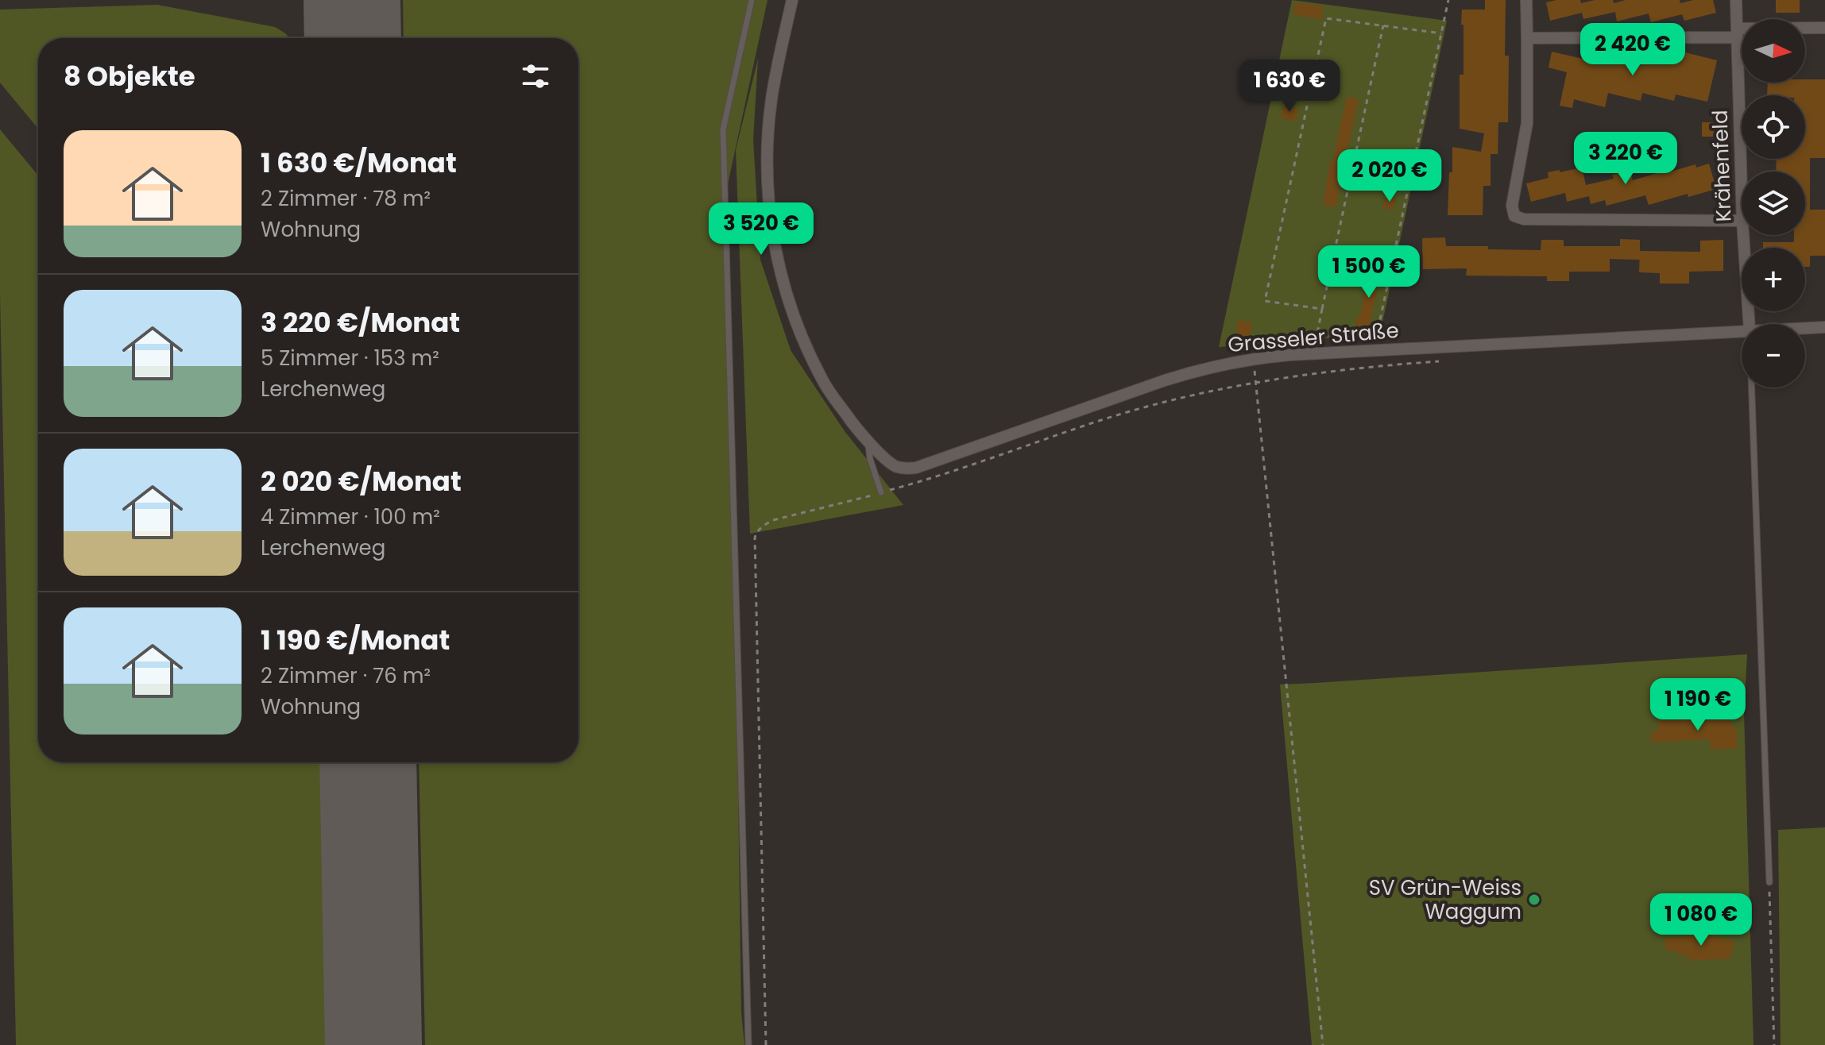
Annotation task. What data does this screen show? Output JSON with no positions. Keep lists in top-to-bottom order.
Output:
{
  "streets": {
    "street": ["Krähenfeld", "Grasseler Straße"]
  },
  "places": ["SV Grün-Weiss Waggum"],
  "north": "right",
  "page": {
    "map_buttons": ["+", "−"],
    "price": [
      "2 420 €",
      "1 630 €",
      "3 220 €",
      "2 020 €",
      "3 520 €",
      "1 500 €",
      "1 190 €",
      "1 080 €"
    ],
    "heading": "8 Objekte",
    "list": [
      {
        "name": "1 630 €/Monat",
        "note": "2 Zimmer · 78 m² · Wohnung"
      },
      {
        "name": "3 220 €/Monat",
        "note": "5 Zimmer · 153 m² · Lerchenweg"
      },
      {
        "name": "2 020 €/Monat",
        "note": "4 Zimmer · 100 m² · Lerchenweg"
      },
      {
        "name": "1 190 €/Monat",
        "note": "2 Zimmer · 76 m² · Wohnung"
      }
    ]
  }
}
